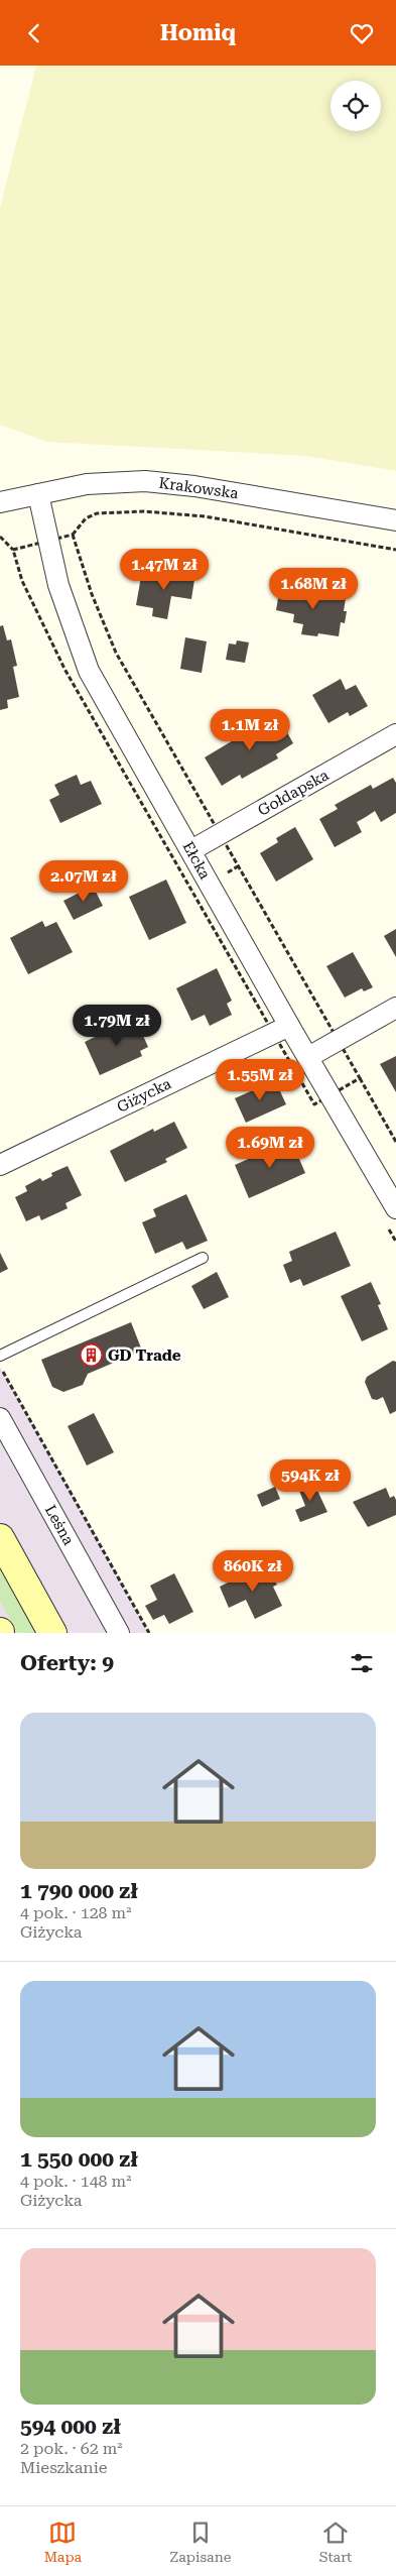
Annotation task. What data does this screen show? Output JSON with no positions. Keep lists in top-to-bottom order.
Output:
{
  "streets": {
    "street": [
      "Krakowska",
      "Gołdapska",
      "Ełcka",
      "Giżycka",
      "Leśna"
    ]
  },
  "crossings": [
    ["Krakowska", "Ełcka"],
    ["Gołdapska", "Ełcka"],
    ["Ełcka", "Giżycka"]
  ],
  "places": {
    "building": ["GD Trade"]
  },
  "page": {
    "header": "Homiq",
    "price": [
      "1.47M zł",
      "1.68M zł",
      "1.1M zł",
      "2.07M zł",
      "1.79M zł",
      "1.55M zł",
      "1.69M zł",
      "594K zł",
      "860K zł"
    ],
    "heading": "Oferty: 9",
    "list": [
      {
        "name": "1 790 000 zł",
        "note": "4 pok. · 128 m² · Giżycka"
      },
      {
        "name": "1 550 000 zł",
        "note": "4 pok. · 148 m² · Giżycka"
      },
      {
        "name": "594 000 zł",
        "note": "2 pok. · 62 m² · Mieszkanie"
      }
    ],
    "tabs": ["Mapa", "Zapisane", "Start"]
  }
}
